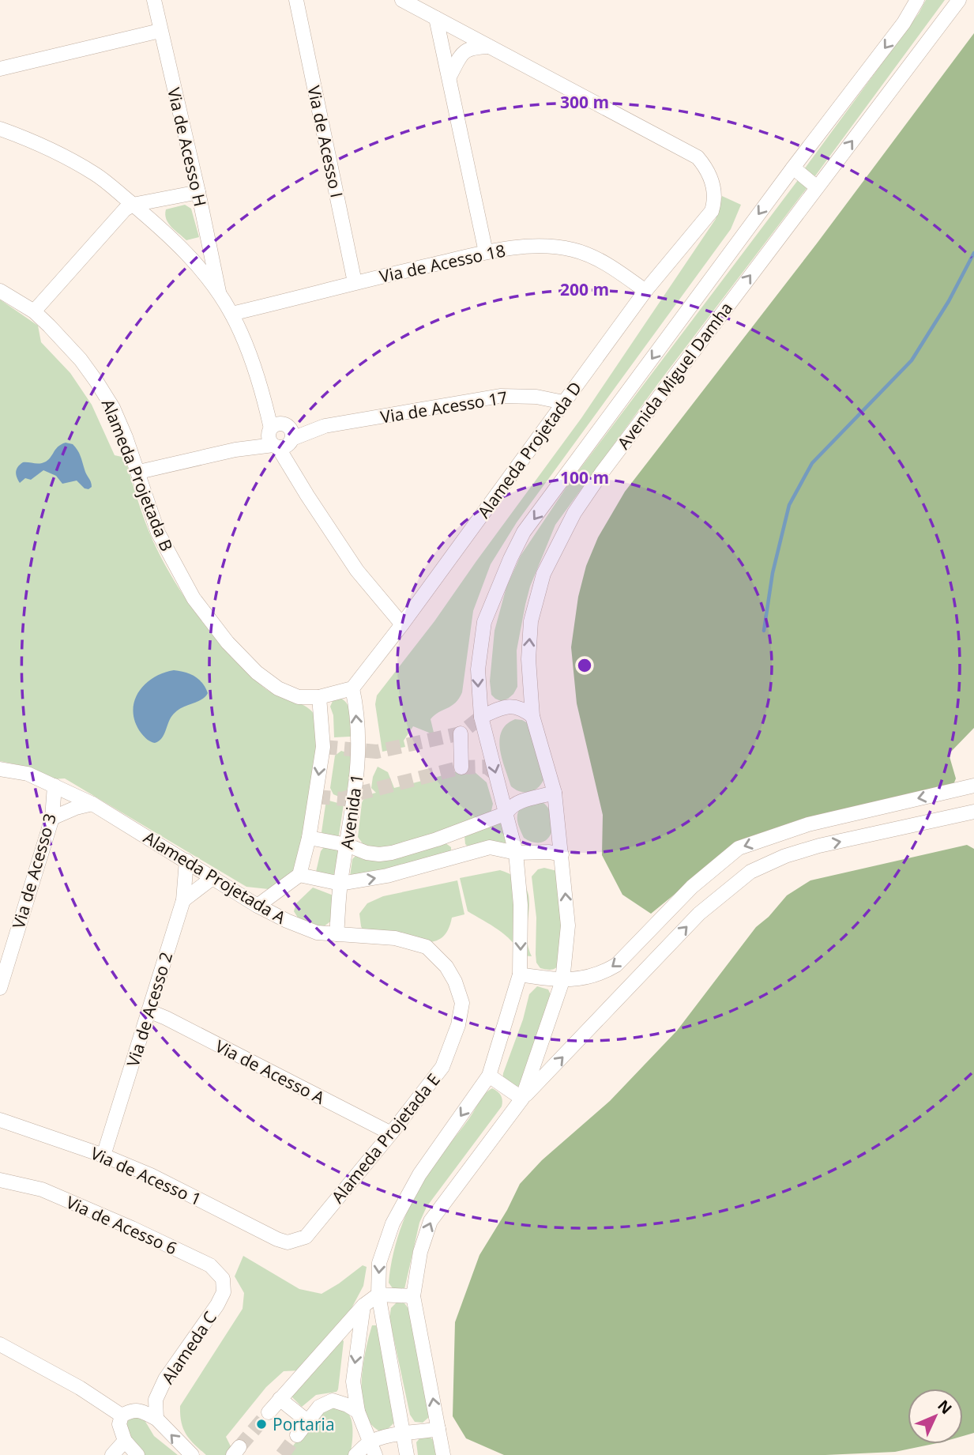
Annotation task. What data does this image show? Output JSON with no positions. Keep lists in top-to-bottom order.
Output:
{
  "streets": {
    "street": [
      "Via de Acesso I",
      "Via de Acesso H",
      "Via de Acesso 18",
      "Avenida Miguel Damha",
      "Via de Acesso 17",
      "Alameda Projetada D",
      "Alameda Projetada B",
      "Avenida 1",
      "Via de Acesso 3",
      "Alameda Projetada A",
      "Via de Acesso 2",
      "Via de Acesso A",
      "Alameda Projetada E",
      "Via de Acesso 1",
      "Via de Acesso 6",
      "Alameda C"
    ]
  },
  "crossings": [
    ["Via de Acesso I", "Via de Acesso 18"],
    ["Via de Acesso 18", "Alameda Projetada D"],
    ["Via de Acesso 17", "Alameda Projetada D"],
    ["Via de Acesso 17", "Alameda Projetada B"],
    ["Alameda Projetada D", "Avenida 1"],
    ["Avenida 1", "Alameda Projetada A"],
    ["Via de Acesso 3", "Alameda Projetada A"],
    ["Alameda Projetada A", "Via de Acesso 2"],
    ["Alameda Projetada A", "Alameda Projetada E"],
    ["Via de Acesso 2", "Via de Acesso A"],
    ["Via de Acesso 2", "Via de Acesso 1"],
    ["Via de Acesso A", "Alameda Projetada E"],
    ["Alameda Projetada E", "Via de Acesso 1"],
    ["Via de Acesso 6", "Alameda C"]
  ],
  "places": ["Portaria"],
  "north": "top right",
  "rings": ["300 m", "200 m", "100 m"]
}
